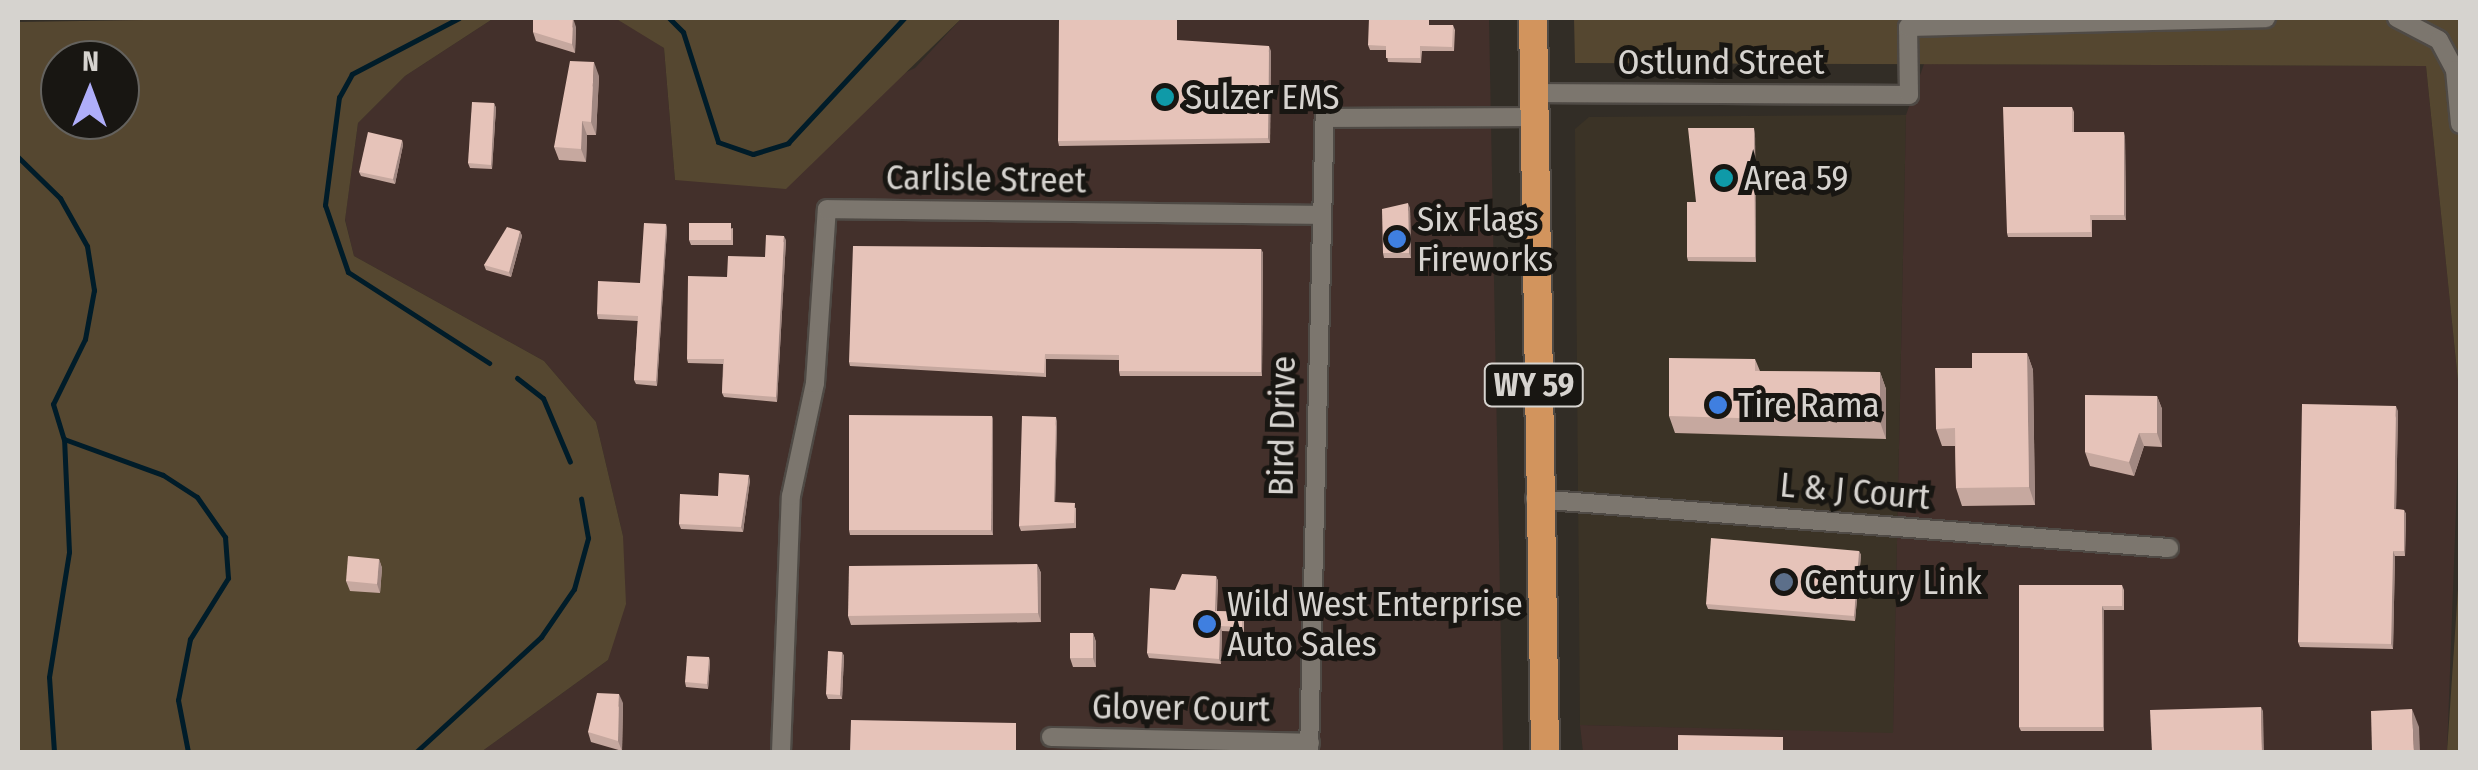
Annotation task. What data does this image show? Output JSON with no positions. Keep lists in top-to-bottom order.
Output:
{
  "streets": {
    "highway": ["WY 59"],
    "street": [
      "Ostlund Street",
      "Carlisle Street",
      "Bird Drive",
      "L & J Court",
      "Glover Court"
    ]
  },
  "crossings": [
    ["Ostlund Street", "WY 59"],
    ["Ostlund Street", "Bird Drive"],
    ["Carlisle Street", "Bird Drive"],
    ["WY 59", "Bird Drive"],
    ["WY 59", "L & J Court"],
    ["Bird Drive", "Glover Court"]
  ],
  "places": [
    "Sulzer EMS",
    "Area 59",
    "Six Flags Fireworks",
    "Tire Rama",
    "Century Link",
    "Wild West Enterprise Auto Sales"
  ],
  "north": "top"
}
